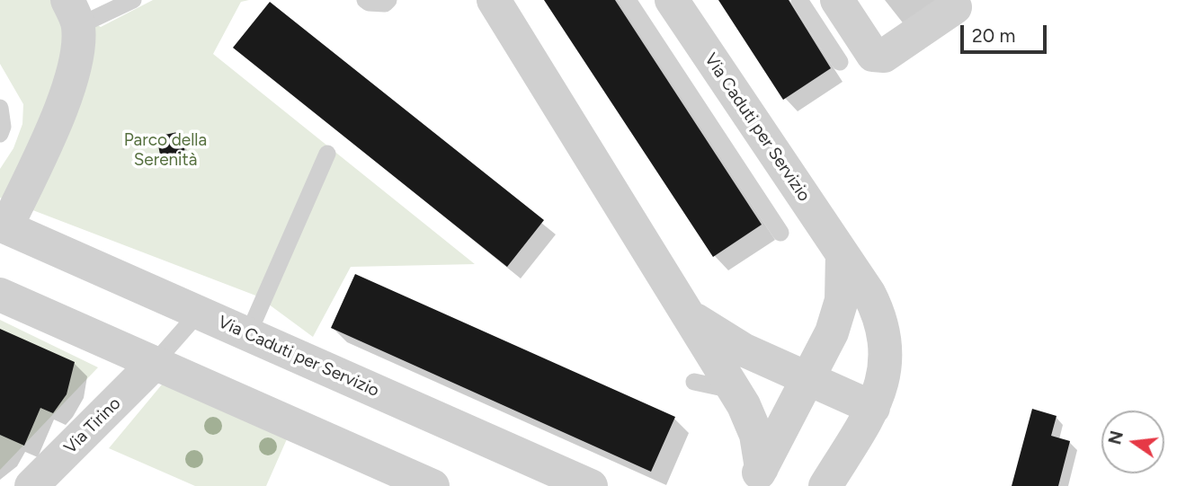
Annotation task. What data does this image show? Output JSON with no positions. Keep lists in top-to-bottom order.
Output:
{
  "streets": {
    "street": ["Via Caduti per Servizio", "Via Tirino"]
  },
  "parks": ["Parco della Serenità"],
  "scale_bar": "20 m",
  "north": "left"
}
